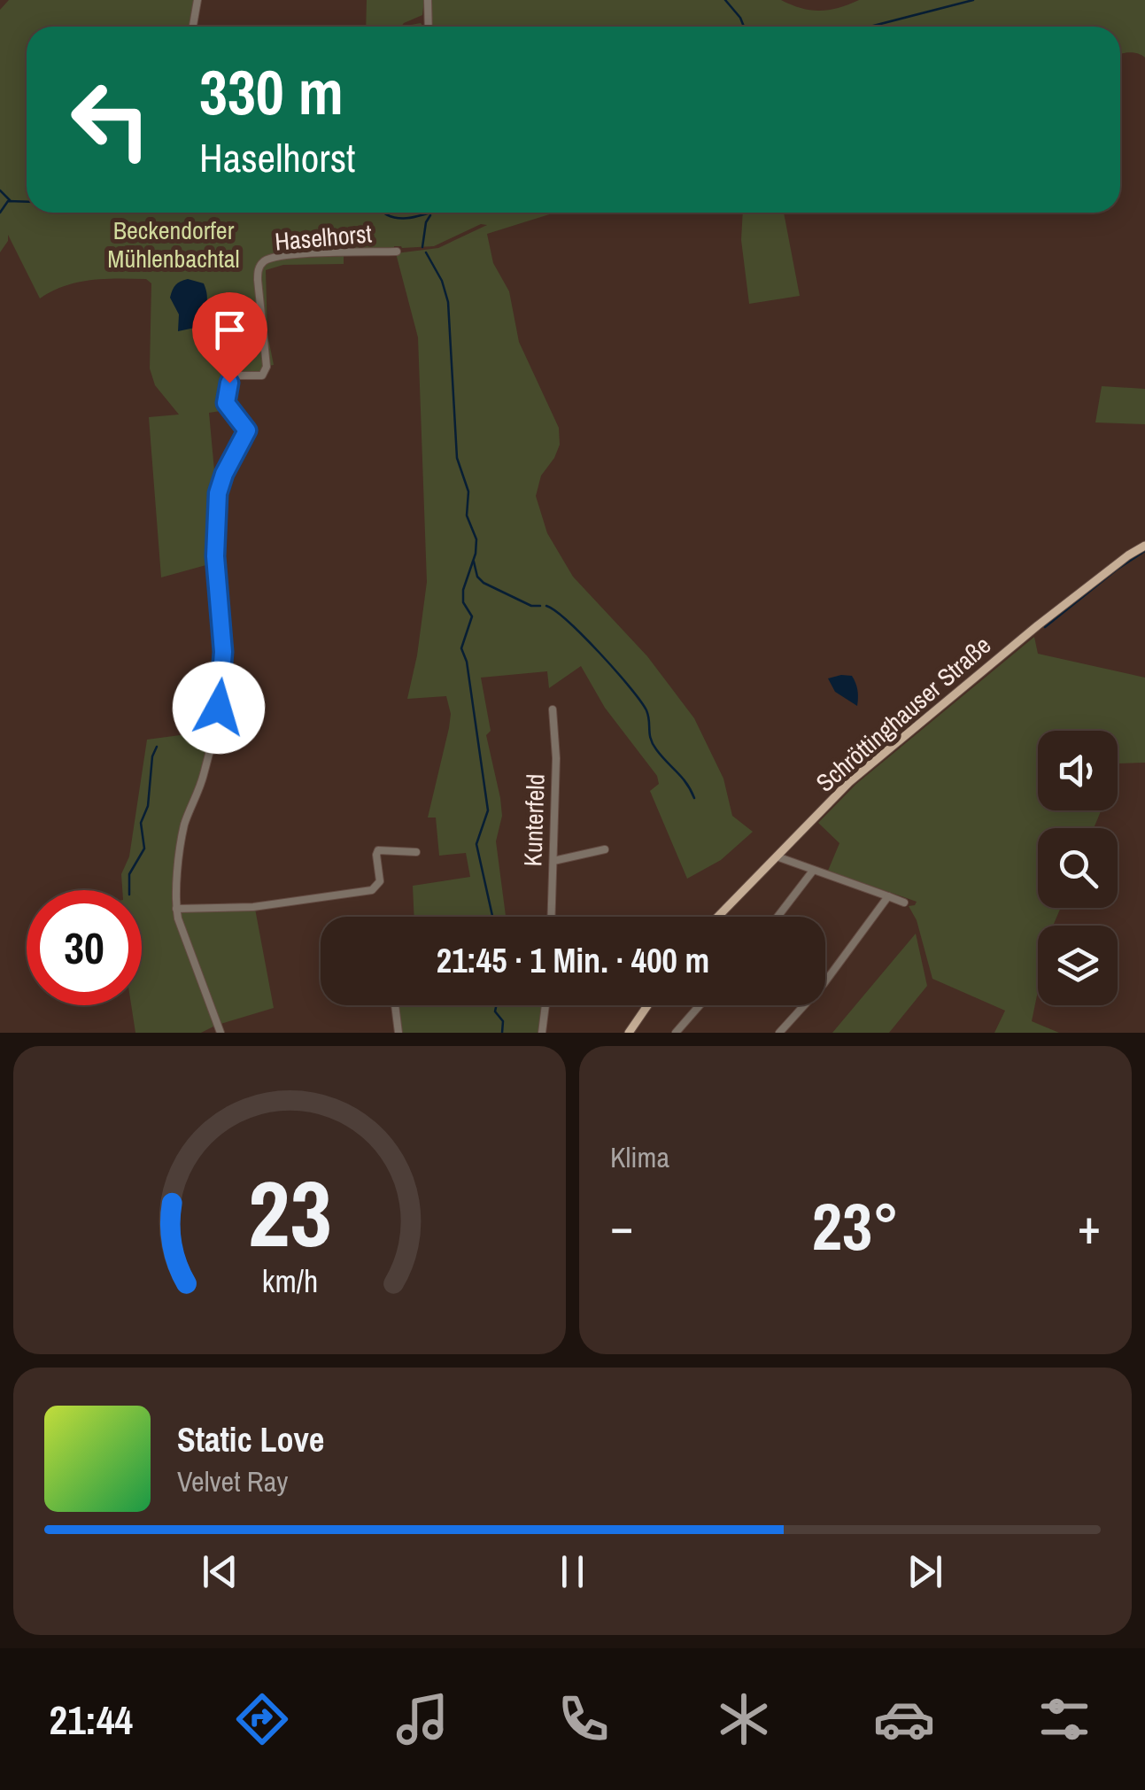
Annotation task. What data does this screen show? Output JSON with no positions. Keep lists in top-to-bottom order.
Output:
{
  "streets": {
    "main road": ["Schröttinghauser Straße"],
    "street": ["Haselhorst", "Kunterfeld"]
  },
  "parks": ["Beckendorfer Mühlenbachtal"],
  "page": {
    "turn": ["330 m", "Haselhorst"],
    "limit": "30",
    "trip": "21:45 · 1 Min. · 400 m",
    "tile": "Klima",
    "heat": ["−", "23°", "+"],
    "song": ["Static Love", "Velvet Ray"],
    "tabs": "21:44",
    "gauge": ["23", "km/h"]
  }
}
